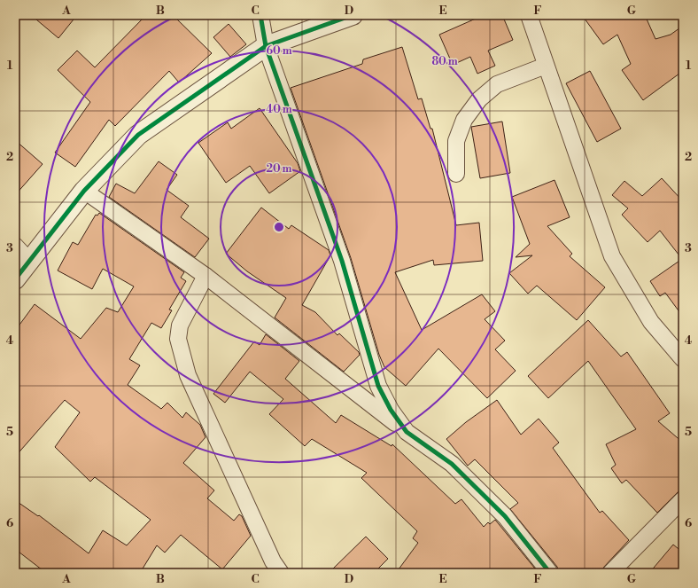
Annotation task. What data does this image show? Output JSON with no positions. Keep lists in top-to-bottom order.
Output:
{
  "grid": {
    "columns": [
      "A",
      "B",
      "C",
      "D",
      "E",
      "F",
      "G"
    ],
    "rows": [
      "1",
      "2",
      "3",
      "4",
      "5",
      "6"
    ]
  },
  "rings": [
    "60 m",
    "80 m",
    "40 m",
    "20 m"
  ]
}
